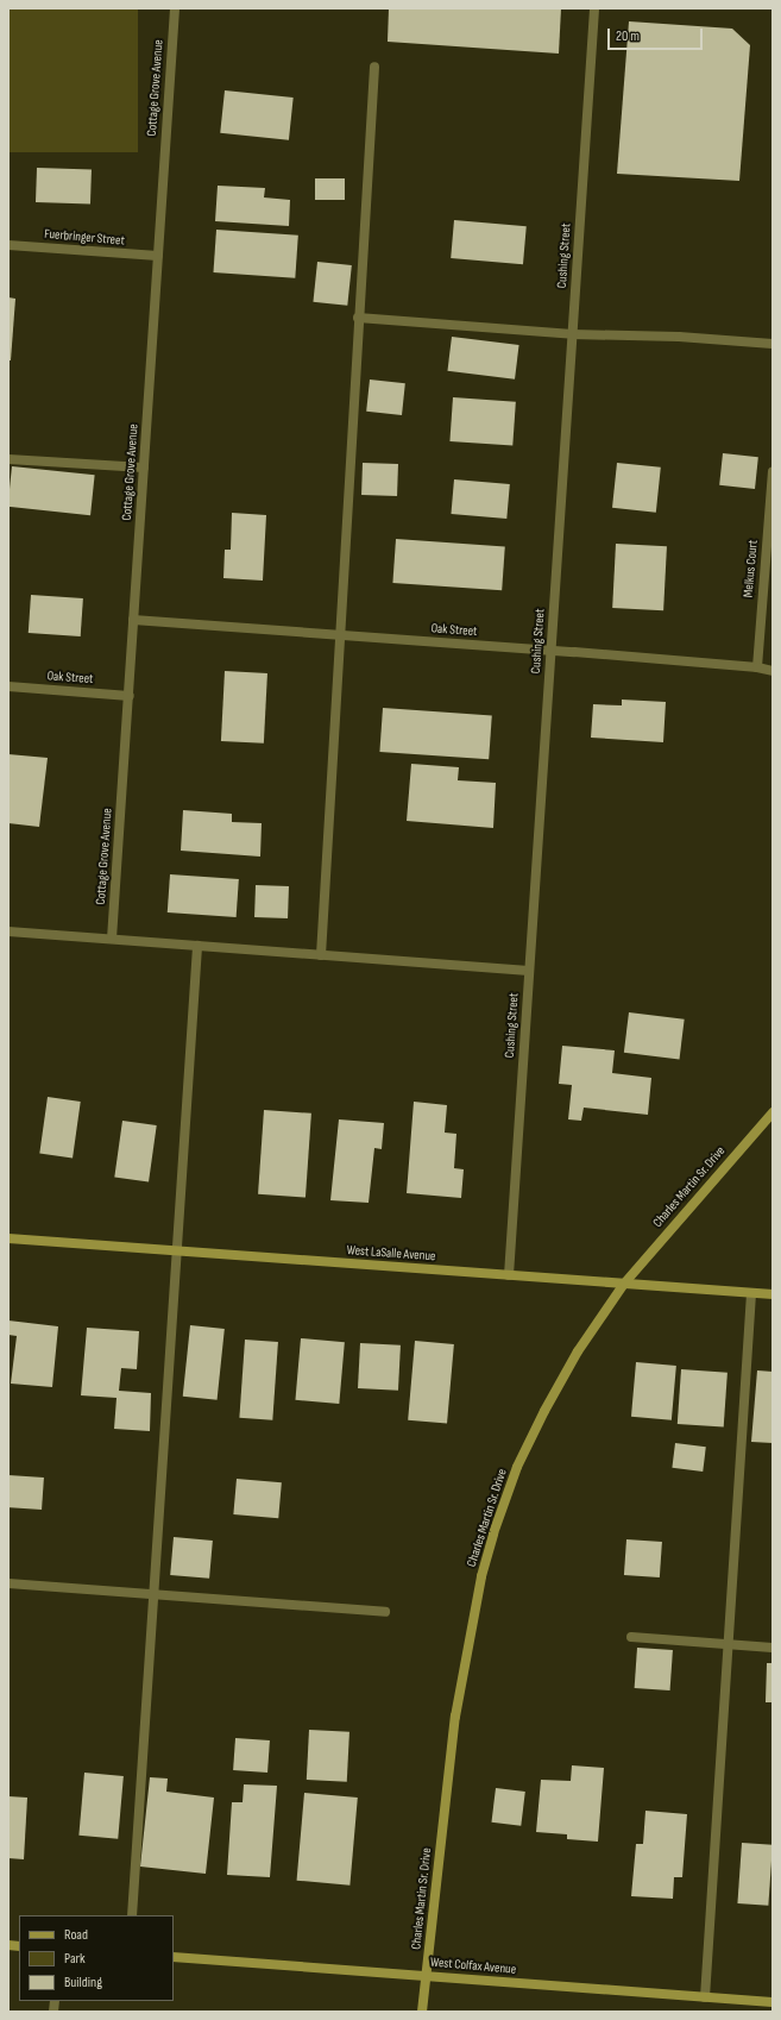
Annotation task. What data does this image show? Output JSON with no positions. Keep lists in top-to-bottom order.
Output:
{
  "streets": {
    "street": [
      "Cottage Grove Avenue",
      "Fuerbringer Street",
      "Cushing Street",
      "Melkus Court",
      "Oak Street",
      "Charles Martin Sr. Drive",
      "West LaSalle Avenue",
      "West Colfax Avenue"
    ]
  },
  "crossings": [
    ["Cottage Grove Avenue", "Fuerbringer Street"],
    ["Cottage Grove Avenue", "Oak Street"],
    ["Cushing Street", "Oak Street"],
    ["Cushing Street", "West LaSalle Avenue"],
    ["Melkus Court", "Oak Street"],
    ["Charles Martin Sr. Drive", "West LaSalle Avenue"],
    ["Charles Martin Sr. Drive", "West Colfax Avenue"]
  ],
  "legend": ["Road", "Park", "Building"],
  "scale_bar": "20 m"
}
